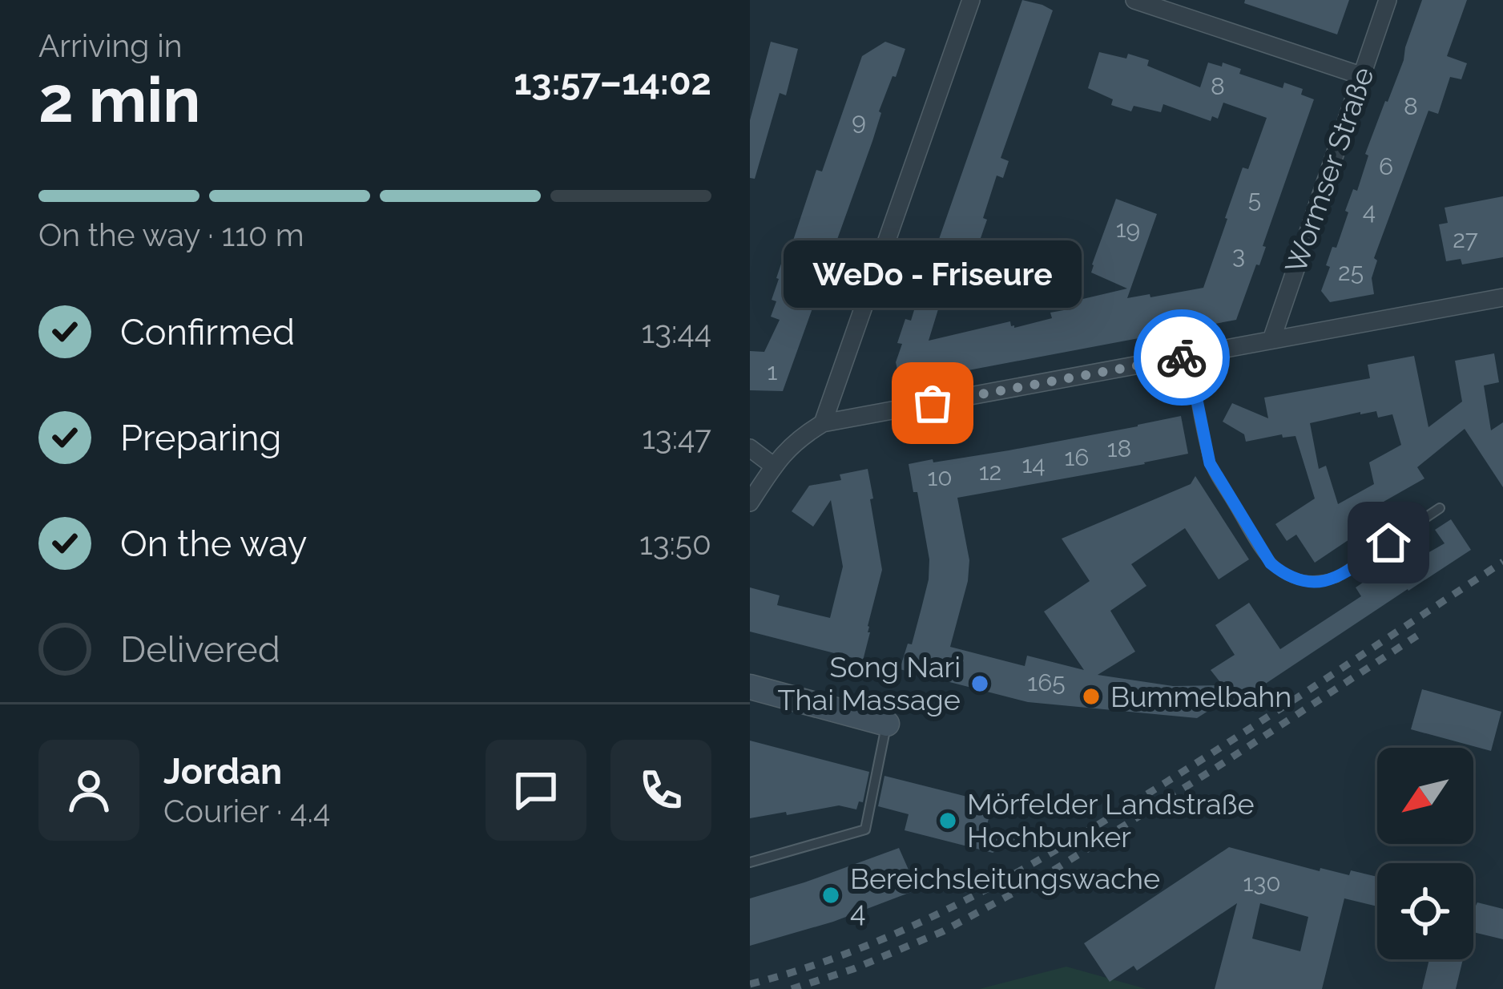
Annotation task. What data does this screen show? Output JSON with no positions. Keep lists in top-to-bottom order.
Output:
{
  "streets": {
    "street": ["Wormser Straße"]
  },
  "places": [
    "WeDo - Friseure",
    "Song Nari Thai Massage",
    "Bummelbahn",
    "Mörfelder Landstraße Hochbunker",
    "Bereichsleitungswache 4"
  ],
  "house_numbers": [
    "8",
    "8",
    "9",
    "6",
    "5",
    "4",
    "19",
    "27",
    "3",
    "25",
    "1",
    "18",
    "16",
    "14",
    "12",
    "10",
    "165",
    "130"
  ],
  "north": "bottom left",
  "page": {
    "heading": ["2 min", "Arriving in", "13:57–14:02"],
    "panel": ["Jordan", "Courier · 4.4"],
    "bar": "On the way · 110 m",
    "bubble": "WeDo - Friseure",
    "list": [
      ["Confirmed", "13:44"],
      ["Preparing", "13:47"],
      ["On the way", "13:50"],
      "Delivered"
    ]
  }
}
